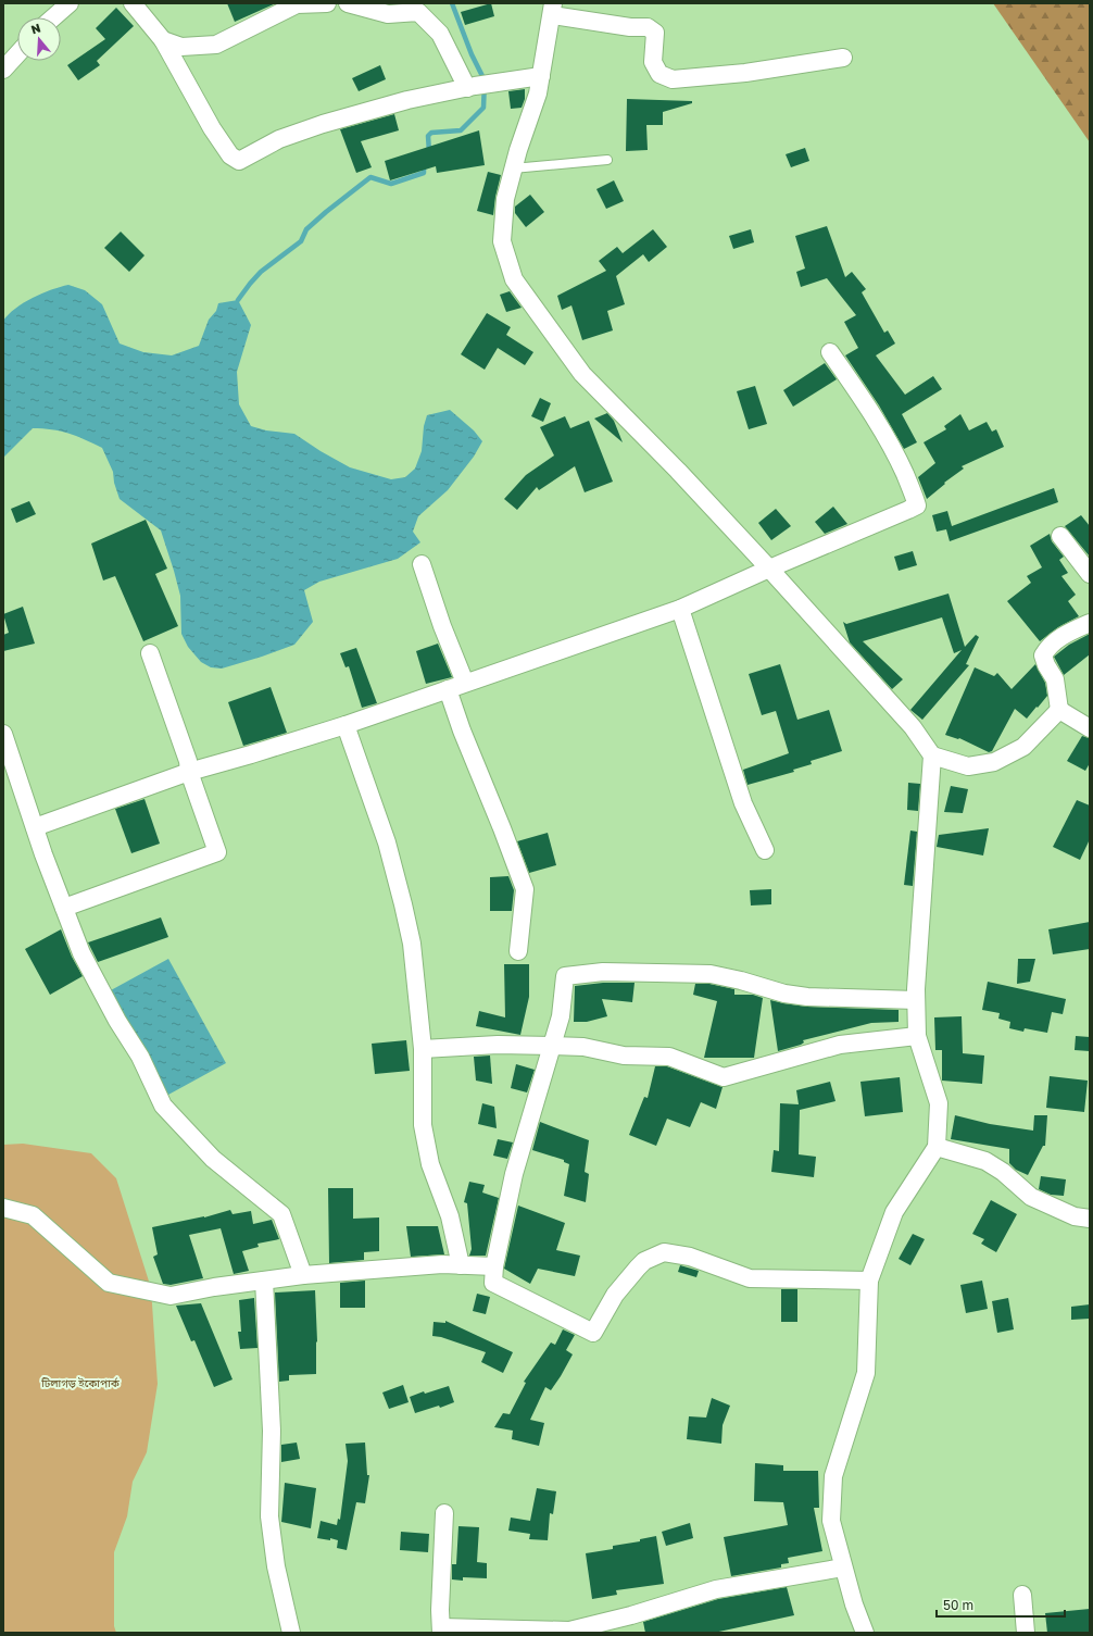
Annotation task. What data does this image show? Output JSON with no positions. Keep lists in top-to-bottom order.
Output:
{
  "parks": ["টিলাগড় ইকোপার্ক"],
  "scale_bar": "50 m",
  "north": "top"
}
